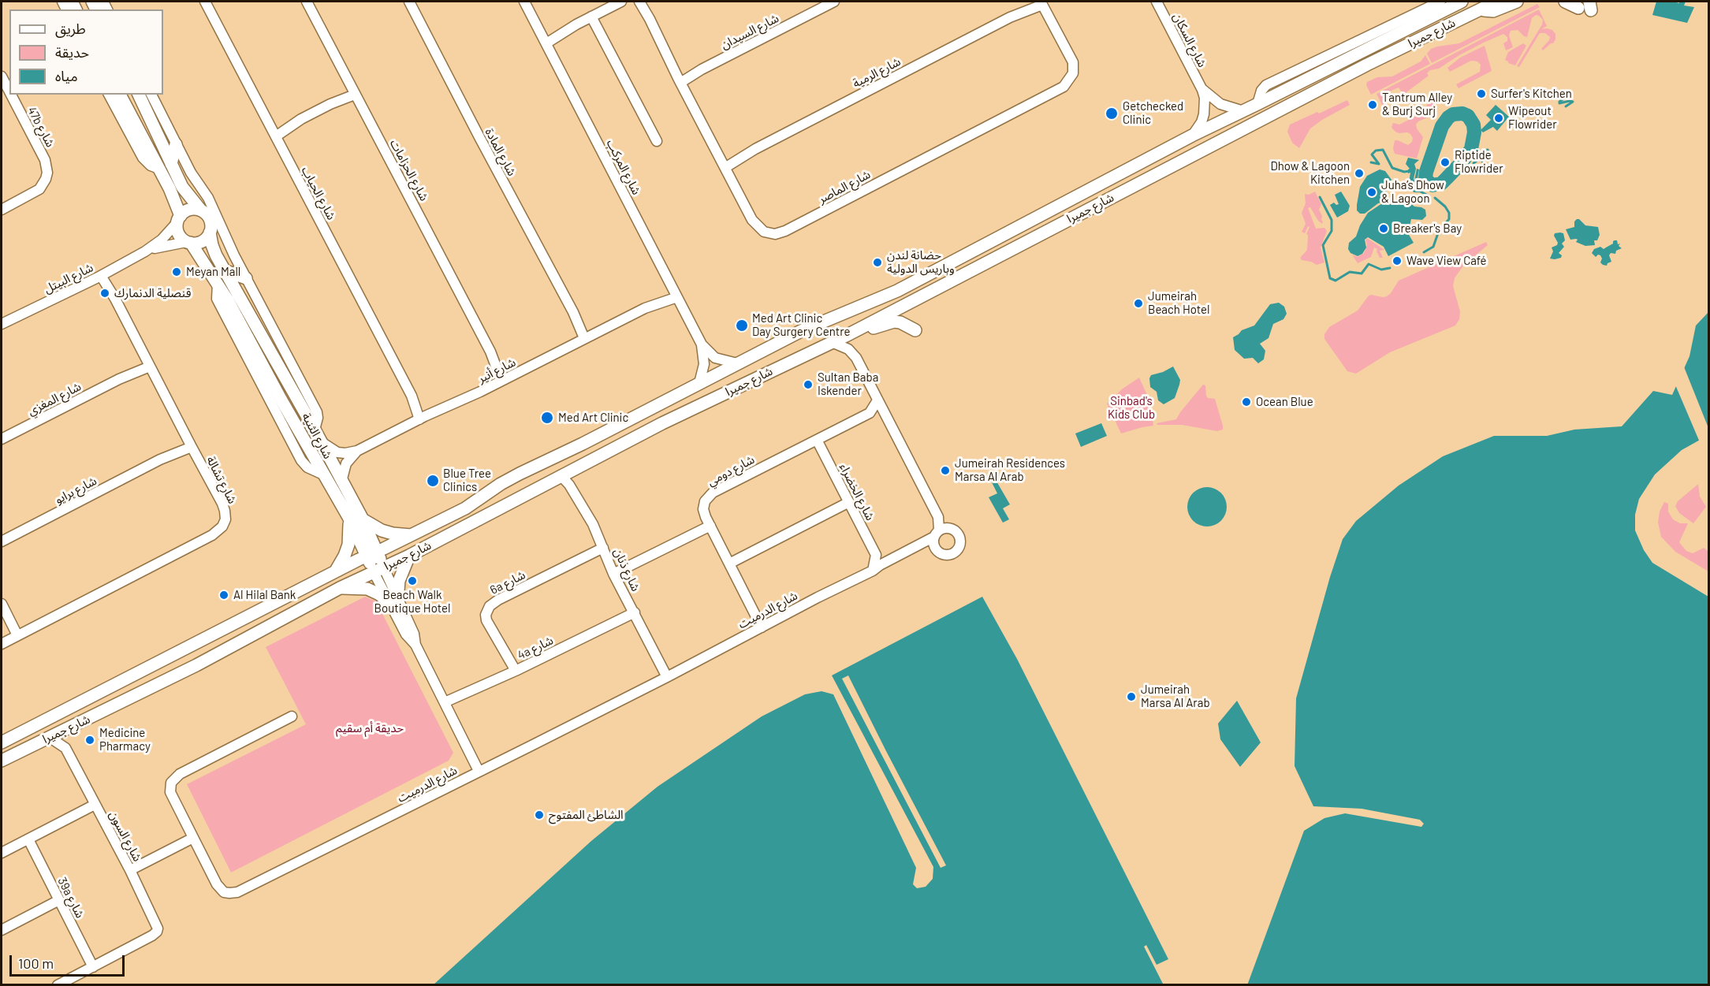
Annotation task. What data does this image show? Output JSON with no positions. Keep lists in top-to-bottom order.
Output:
{
  "streets": {
    "main road": ["شارع جميرا", "شارع الثنية"],
    "street": [
      "شارع السيدان",
      "شارع السكان",
      "شارع الرمية",
      "47b شارع",
      "شارع المادة",
      "شارع المركب",
      "شارع الحزامات",
      "شارع الماصر",
      "شارع الحياب",
      "شارع البيتل",
      "شارع أنير",
      "شارع المغزي",
      "شارع دومي",
      "شارع تشالة",
      "شارع برايو",
      "شارع الخضراء",
      "شارع ذنان",
      "6a شارع",
      "شارع الدرميت",
      "4a شارع",
      "شارع السون",
      "39a شارع"
    ]
  },
  "crossings": [
    ["شارع السيدان", "شارع الماصر"],
    ["شارع جميرا", "شارع السكان"],
    ["شارع جميرا", "شارع المركب"],
    ["شارع جميرا", "شارع الثنية"],
    ["شارع جميرا", "شارع ذنان"],
    ["شارع جميرا", "شارع السون"],
    ["شارع الرمية", "شارع الماصر"],
    ["شارع المادة", "شارع أنير"],
    ["شارع المركب", "شارع أنير"],
    ["شارع الحزامات", "شارع أنير"],
    ["شارع الحياب", "شارع أنير"],
    ["شارع البيتل", "شارع الثنية"],
    ["شارع البيتل", "شارع تشالة"],
    ["شارع أنير", "شارع الثنية"],
    ["شارع المغزي", "شارع تشالة"],
    ["شارع الثنية", "شارع الدرميت"],
    ["شارع الثنية", "4a شارع"],
    ["شارع دومي", "شارع الخضراء"],
    ["شارع دومي", "شارع الدرميت"],
    ["شارع تشالة", "شارع برايو"],
    ["شارع ذنان", "6a شارع"],
    ["شارع ذنان", "شارع الدرميت"],
    ["شارع ذنان", "4a شارع"],
    ["6a شارع", "4a شارع"],
    ["شارع السون", "39a شارع"]
  ],
  "parks": ["Sinbad's Kids Club", "حديقة أم سقيم"],
  "places": [
    "Surfer's Kitchen",
    "Tantrum Alley & Burj Surj",
    "Getchecked Clinic",
    "Wipeout Flowrider",
    "Riptide Flowrider",
    "Dhow & Lagoon Kitchen",
    "Juha’s Dhow & Lagoon",
    "Breaker's Bay",
    "Wave View Café",
    "حضانة لندن وباريس الدولية",
    "Meyan Mall",
    "قنصلية الدنمارك",
    "Jumeirah Beach Hotel",
    "Med Art Clinic Day Surgery Centre",
    "Sultan Baba Iskender",
    "Ocean Blue",
    "Med Art Clinic",
    "Jumeirah Residences Marsa Al Arab",
    "Blue Tree Clinics",
    "Beach Walk Boutique Hotel",
    "Al Hilal Bank",
    "Jumeirah Marsa Al Arab",
    "Medicine Pharmacy",
    "الشاطئ المفتوح"
  ],
  "legend": ["طريق", "حديقة", "مياه"],
  "scale_bar": "100 m"
}
